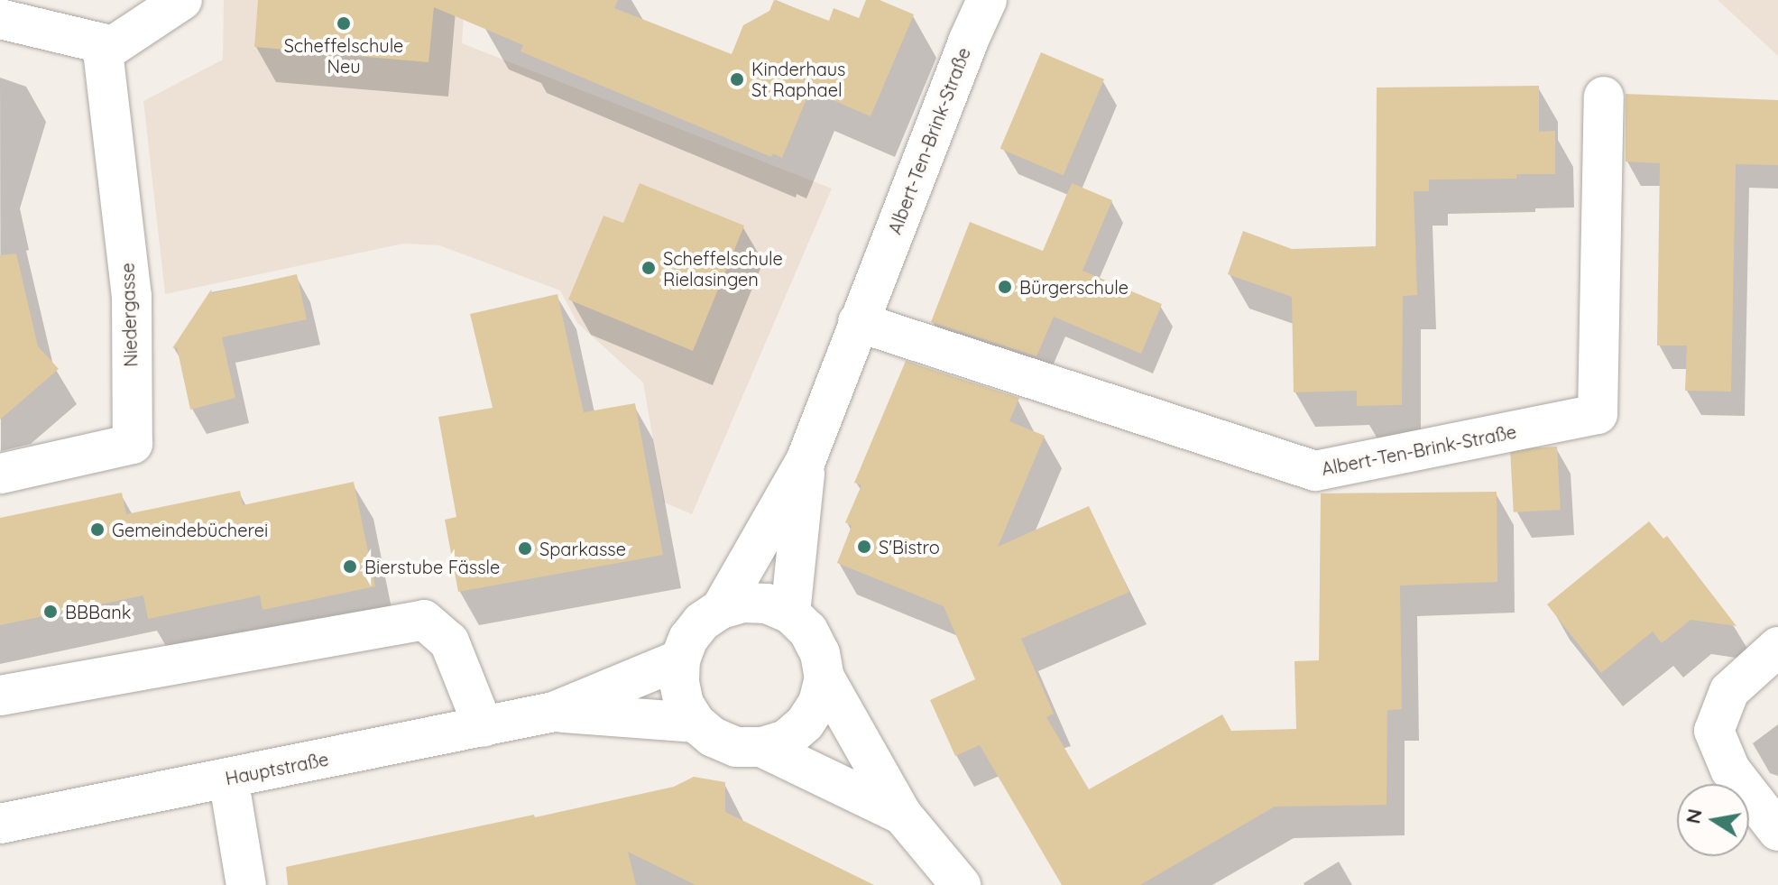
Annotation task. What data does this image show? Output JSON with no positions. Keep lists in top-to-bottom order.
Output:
{
  "streets": {
    "street": ["Albert-Ten-Brink-Straße", "Niedergasse", "Hauptstraße"]
  },
  "places": [
    "Scheffelschule Neu",
    "Kinderhaus St Raphael",
    "Scheffelschule Rielasingen",
    "Bürgerschule",
    "Gemeindebücherei",
    "S'Bistro",
    "Sparkasse",
    "Bierstube Fässle",
    "BBBank"
  ],
  "north": "left"
}
